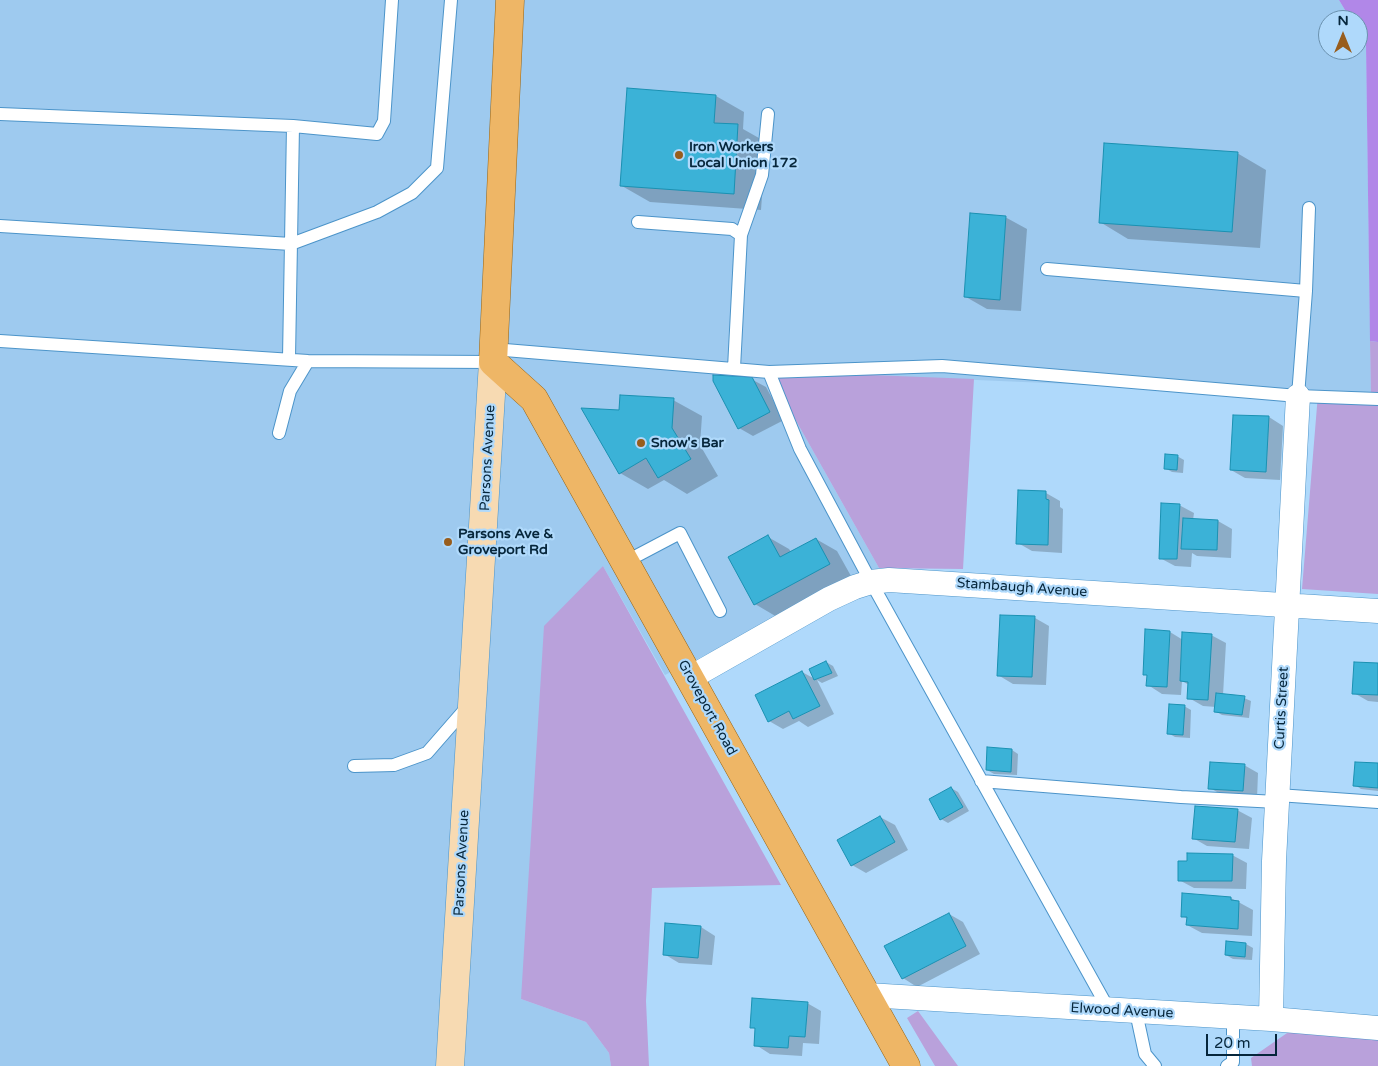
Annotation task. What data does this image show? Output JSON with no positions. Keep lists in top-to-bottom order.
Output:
{
  "streets": {
    "main road": ["Parsons Avenue", "Groveport Road"],
    "street": ["Stambaugh Avenue", "Curtis Street", "Elwood Avenue"]
  },
  "crossings": [
    ["Parsons Avenue", "Groveport Road"],
    ["Stambaugh Avenue", "Groveport Road"],
    ["Stambaugh Avenue", "Curtis Street"],
    ["Groveport Road", "Elwood Avenue"],
    ["Curtis Street", "Elwood Avenue"]
  ],
  "places": ["Iron Workers Local Union 172", "Snow's Bar", "Parsons Ave & Groveport Rd"],
  "scale_bar": "20 m",
  "north": "top"
}
